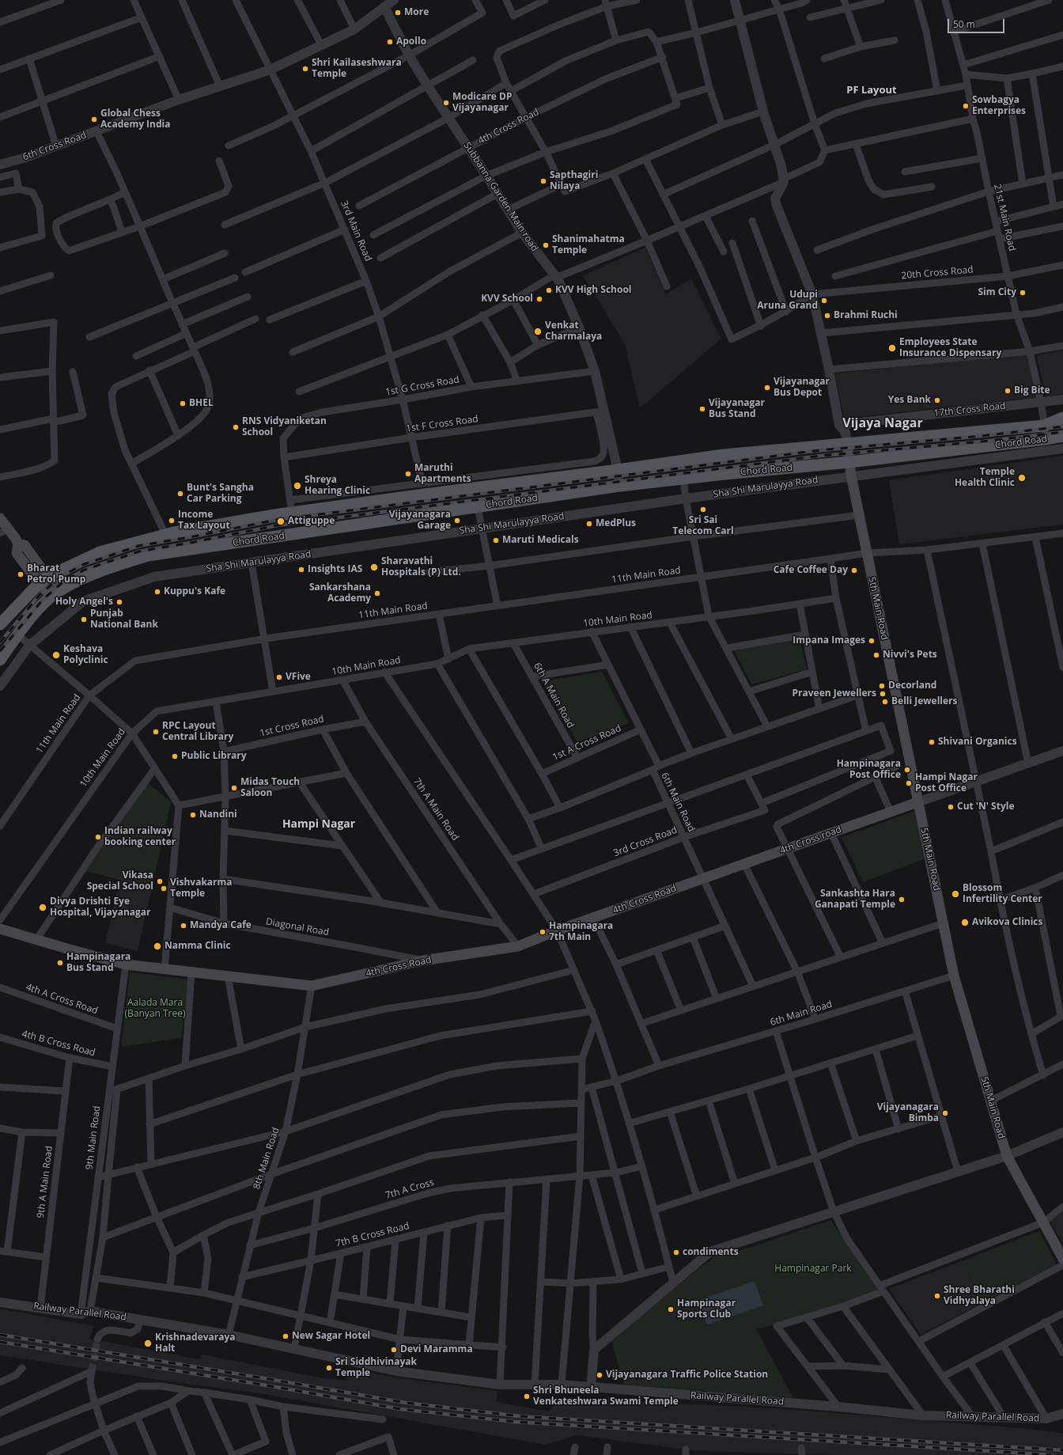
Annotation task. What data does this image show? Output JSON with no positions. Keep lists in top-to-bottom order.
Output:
{
  "streets": {
    "main road": [
      "4th Cross Road",
      "Chord Road",
      "5th Main Road",
      "4th Cross road"
    ],
    "street": [
      "6th Cross Road",
      "Subbanna Garden Main road",
      "21st Main Road",
      "3rd Main Road",
      "20th Cross Road",
      "1st G Cross Road",
      "17th Cross Road",
      "1st F Cross Road",
      "Sha Shi Marulayya Road",
      "11th Main Road",
      "10th Main Road",
      "6th A Main Road",
      "1st Cross Road",
      "1st A Cross Road",
      "6th Main Road",
      "7th A Main Road",
      "3rd Cross Road",
      "Diagonal Road",
      "4th A Cross Road",
      "4th B Cross Road",
      "9th Main Road",
      "8th Main Road",
      "9th A Main Road",
      "7th A Cross",
      "7th B Cross Road",
      "Railway Parallel Road"
    ]
  },
  "crossings": [
    ["4th Cross Road", "Subbanna Garden Main road"],
    ["4th Cross Road", "6th Main Road"],
    ["4th Cross Road", "7th A Main Road"],
    ["4th Cross Road", "4th Cross road"],
    ["4th Cross Road", "Diagonal Road"],
    ["4th Cross Road", "9th Main Road"],
    ["4th Cross Road", "8th Main Road"],
    ["6th Cross Road", "Subbanna Garden Main road"],
    ["6th Cross Road", "3rd Main Road"],
    ["Subbanna Garden Main road", "1st G Cross Road"],
    ["Subbanna Garden Main road", "1st F Cross Road"],
    ["Subbanna Garden Main road", "Chord Road"],
    ["21st Main Road", "20th Cross Road"],
    ["21st Main Road", "17th Cross Road"],
    ["21st Main Road", "Chord Road"],
    ["3rd Main Road", "1st G Cross Road"],
    ["3rd Main Road", "1st F Cross Road"],
    ["1st G Cross Road", "1st F Cross Road"],
    ["1st G Cross Road", "Chord Road"],
    ["Chord Road", "5th Main Road"],
    ["Sha Shi Marulayya Road", "5th Main Road"],
    ["11th Main Road", "5th Main Road"],
    ["5th Main Road", "6th Main Road"],
    ["5th Main Road", "4th Cross road"],
    ["10th Main Road", "6th A Main Road"],
    ["10th Main Road", "6th Main Road"],
    ["10th Main Road", "7th A Main Road"],
    ["6th A Main Road", "1st A Cross Road"],
    ["1st Cross Road", "7th A Main Road"],
    ["1st A Cross Road", "6th Main Road"],
    ["6th Main Road", "4th Cross road"],
    ["6th Main Road", "3rd Cross Road"],
    ["4th A Cross Road", "9th Main Road"],
    ["4th B Cross Road", "9th Main Road"],
    ["4th B Cross Road", "9th A Main Road"],
    ["9th Main Road", "Railway Parallel Road"],
    ["8th Main Road", "7th A Cross"],
    ["8th Main Road", "7th B Cross Road"],
    ["8th Main Road", "Railway Parallel Road"],
    ["9th A Main Road", "Railway Parallel Road"]
  ],
  "districts": ["PF Layout", "Vijaya Nagar", "Hampi Nagar"],
  "parks": ["Aalada Mara (Banyan Tree)", "Hampinagar Park"],
  "places": [
    "More",
    "Apollo",
    "Shri Kailaseshwara Temple",
    "Modicare DP Vijayanagar",
    "Sowbagya Enterprises",
    "Global Chess Academy India",
    "Sapthagiri Nilaya",
    "Shanimahatma Temple",
    "KVV High School",
    "Sim City",
    "KVV School",
    "Udupi Aruna Grand",
    "Brahmi Ruchi",
    "Venkat Charmalaya",
    "Employees State Insurance Dispensary",
    "Vijayanagar Bus Depot",
    "Big Bite",
    "Yes Bank",
    "BHEL",
    "Vijayanagar Bus Stand",
    "RNS Vidyaniketan School",
    "Maruthi Apartments",
    "Temple Health Clinic",
    "Shreya Hearing Clinic",
    "Bunt's Sangha Car Parking",
    "Sri Sai Telecom Carl",
    "Income Tax Layout",
    "Vijayanagara Garage",
    "Attiguppe",
    "MedPlus",
    "Maruti Medicals",
    "Sharavathi Hospitals (P) Ltd.",
    "Insights IAS",
    "Cafe Coffee Day",
    "Bharat Petrol Pump",
    "Kuppu's Kafe",
    "Sankarshana Academy",
    "Holy Angel's",
    "Punjab National Bank",
    "Impana Images",
    "Keshava Polyclinic",
    "Nivvi's Pets",
    "VFive",
    "Decorland",
    "Praveen Jewellers",
    "Belli Jewellers",
    "RPC Layout Central Library",
    "Shivani Organics",
    "Public Library",
    "Hampinagara Post Office",
    "Hampi Nagar Post Office",
    "Midas Touch Saloon",
    "Cut 'N' Style",
    "Nandini",
    "Indian railway booking center",
    "Vikasa Special School",
    "Vishvakarma Temple",
    "Blossom Infertility Center",
    "Sankashta Hara Ganapati Temple",
    "Divya Drishti Eye Hospital, Vijayanagar",
    "Avikova Clinics",
    "Mandya Cafe",
    "Hampinagara 7th Main",
    "Namma Clinic",
    "Hampinagara Bus Stand",
    "Vijayanagara Bimba",
    "condiments",
    "Shree Bharathi Vidhyalaya",
    "Hampinagar Sports Club",
    "New Sagar Hotel",
    "Krishnadevaraya Halt",
    "Devi Maramma",
    "Sri Siddhivinayak Temple",
    "Vijayanagara Traffic Police Station",
    "Shri Bhuneela Venkateshwara Swami Temple"
  ],
  "scale_bar": "50 m"
}
